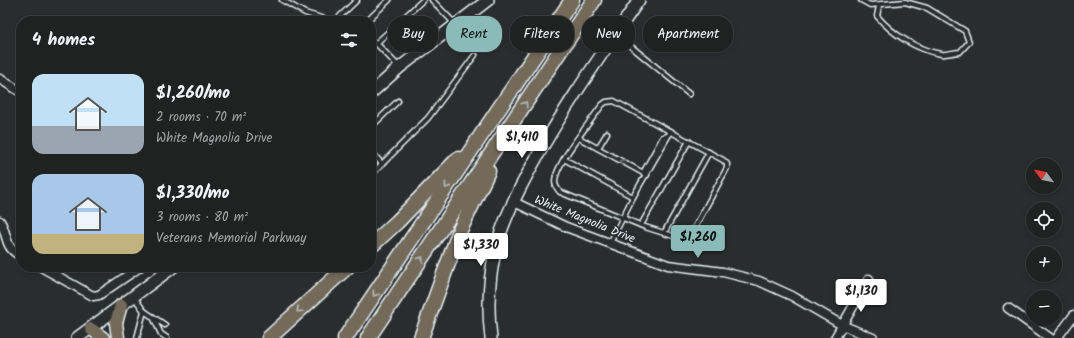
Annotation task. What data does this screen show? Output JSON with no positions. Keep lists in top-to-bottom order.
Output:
{
  "streets": {
    "street": ["White Magnolia Drive"]
  },
  "north": "top left",
  "page": {
    "chip": [
      "Buy",
      "Rent",
      "Filters",
      "New",
      "Apartment"
    ],
    "heading": "4 homes",
    "list": [
      {
        "name": "$1,260/mo",
        "note": "2 rooms · 70 m² · White Magnolia Drive"
      },
      {
        "name": "$1,330/mo",
        "note": "3 rooms · 80 m² · Veterans Memorial Parkway"
      }
    ],
    "price": [
      "$1,410",
      "$1,260",
      "$1,330",
      "$1,130"
    ],
    "map_buttons": ["+", "−"]
  }
}
